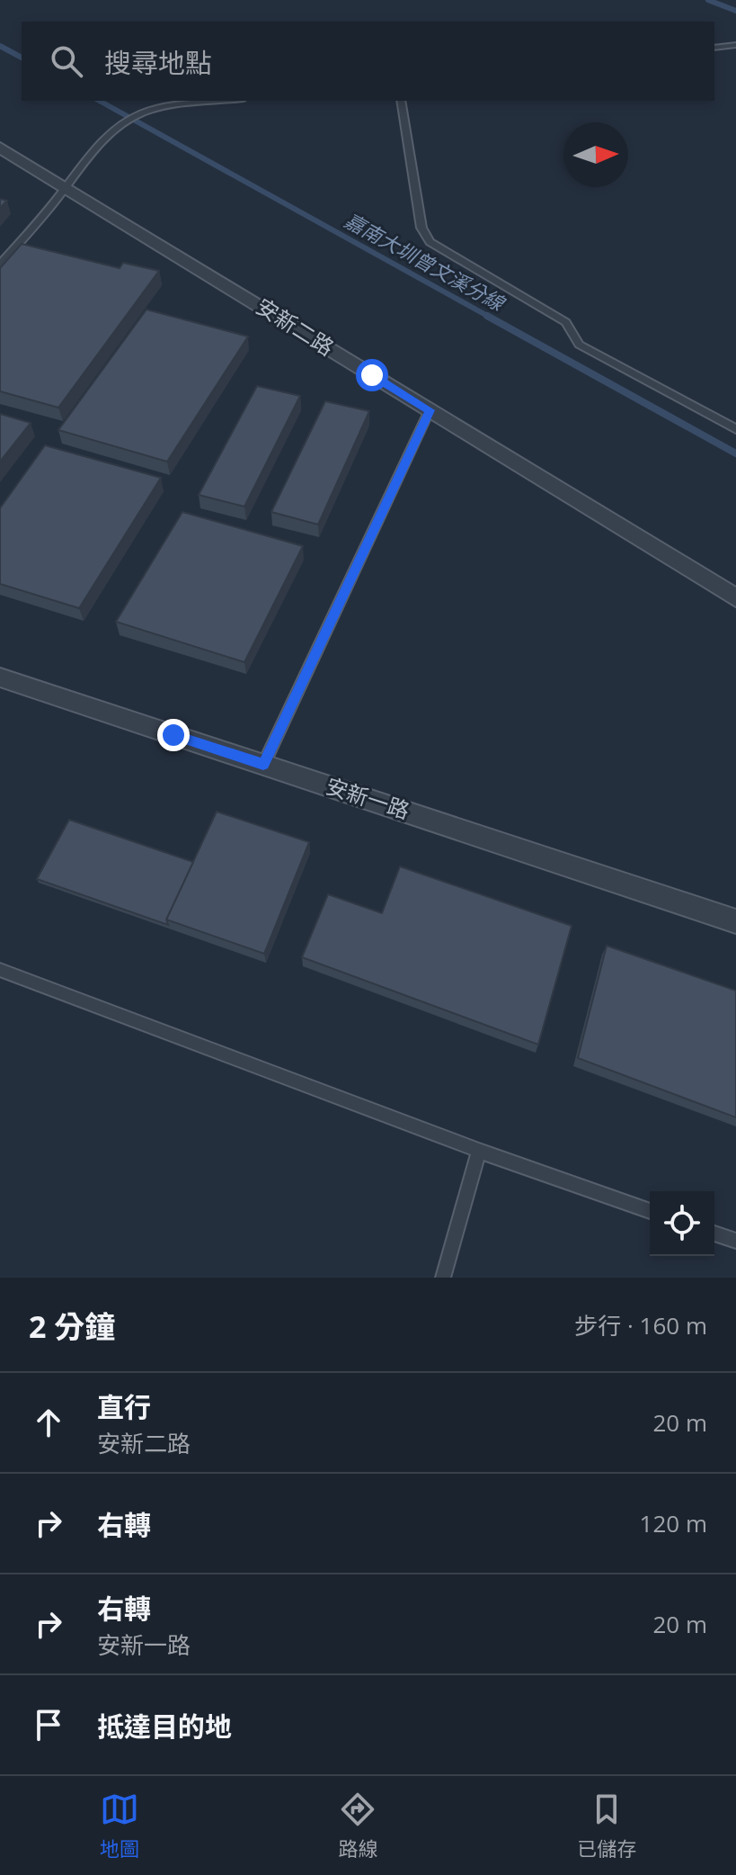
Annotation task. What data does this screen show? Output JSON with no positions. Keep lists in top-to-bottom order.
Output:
{
  "streets": {
    "street": ["安新二路", "安新一路"]
  },
  "water": ["嘉南大圳曾文溪分線"],
  "north": "right",
  "page": {
    "search": "搜尋地點",
    "heading": ["2 分鐘", "步行 · 160 m"],
    "list": [
      ["直行", "安新二路", "20 m"],
      ["右轉", "120 m"],
      ["右轉", "安新一路", "20 m"],
      "抵達目的地"
    ],
    "nav": ["地圖", "路線", "已儲存"]
  }
}
